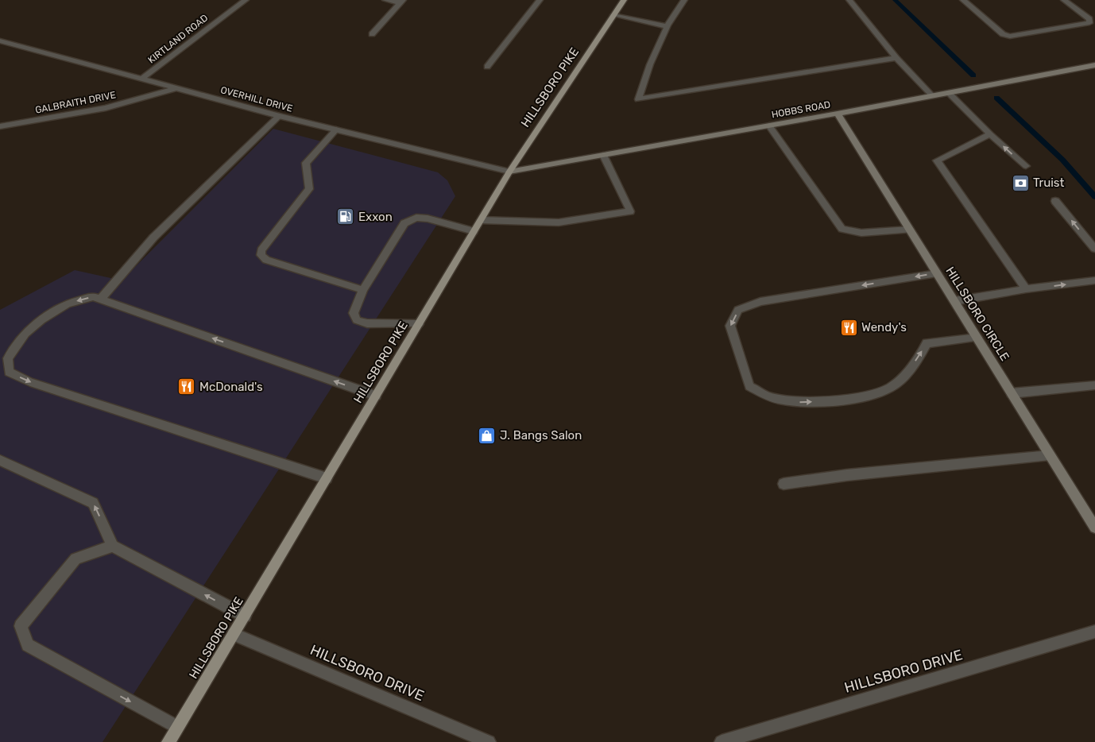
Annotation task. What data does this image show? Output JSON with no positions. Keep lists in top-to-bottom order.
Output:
{
  "streets": {
    "main road": ["HILLSBORO PIKE"],
    "street": [
      "KIRTLAND ROAD",
      "OVERHILL DRIVE",
      "GALBRAITH DRIVE",
      "HOBBS ROAD",
      "HILLSBORO CIRCLE",
      "HILLSBORO DRIVE"
    ]
  },
  "crossings": [
    ["KIRTLAND ROAD", "OVERHILL DRIVE"],
    ["HILLSBORO PIKE", "OVERHILL DRIVE"],
    ["HILLSBORO PIKE", "HOBBS ROAD"],
    ["HILLSBORO PIKE", "HILLSBORO DRIVE"],
    ["OVERHILL DRIVE", "GALBRAITH DRIVE"],
    ["OVERHILL DRIVE", "HOBBS ROAD"],
    ["HOBBS ROAD", "HILLSBORO CIRCLE"]
  ],
  "places": {
    "bank": ["Truist"],
    "fuel station": ["Exxon"],
    "restaurant": ["Wendy's", "McDonald's"],
    "shop": ["J. Bangs Salon"]
  }
}
